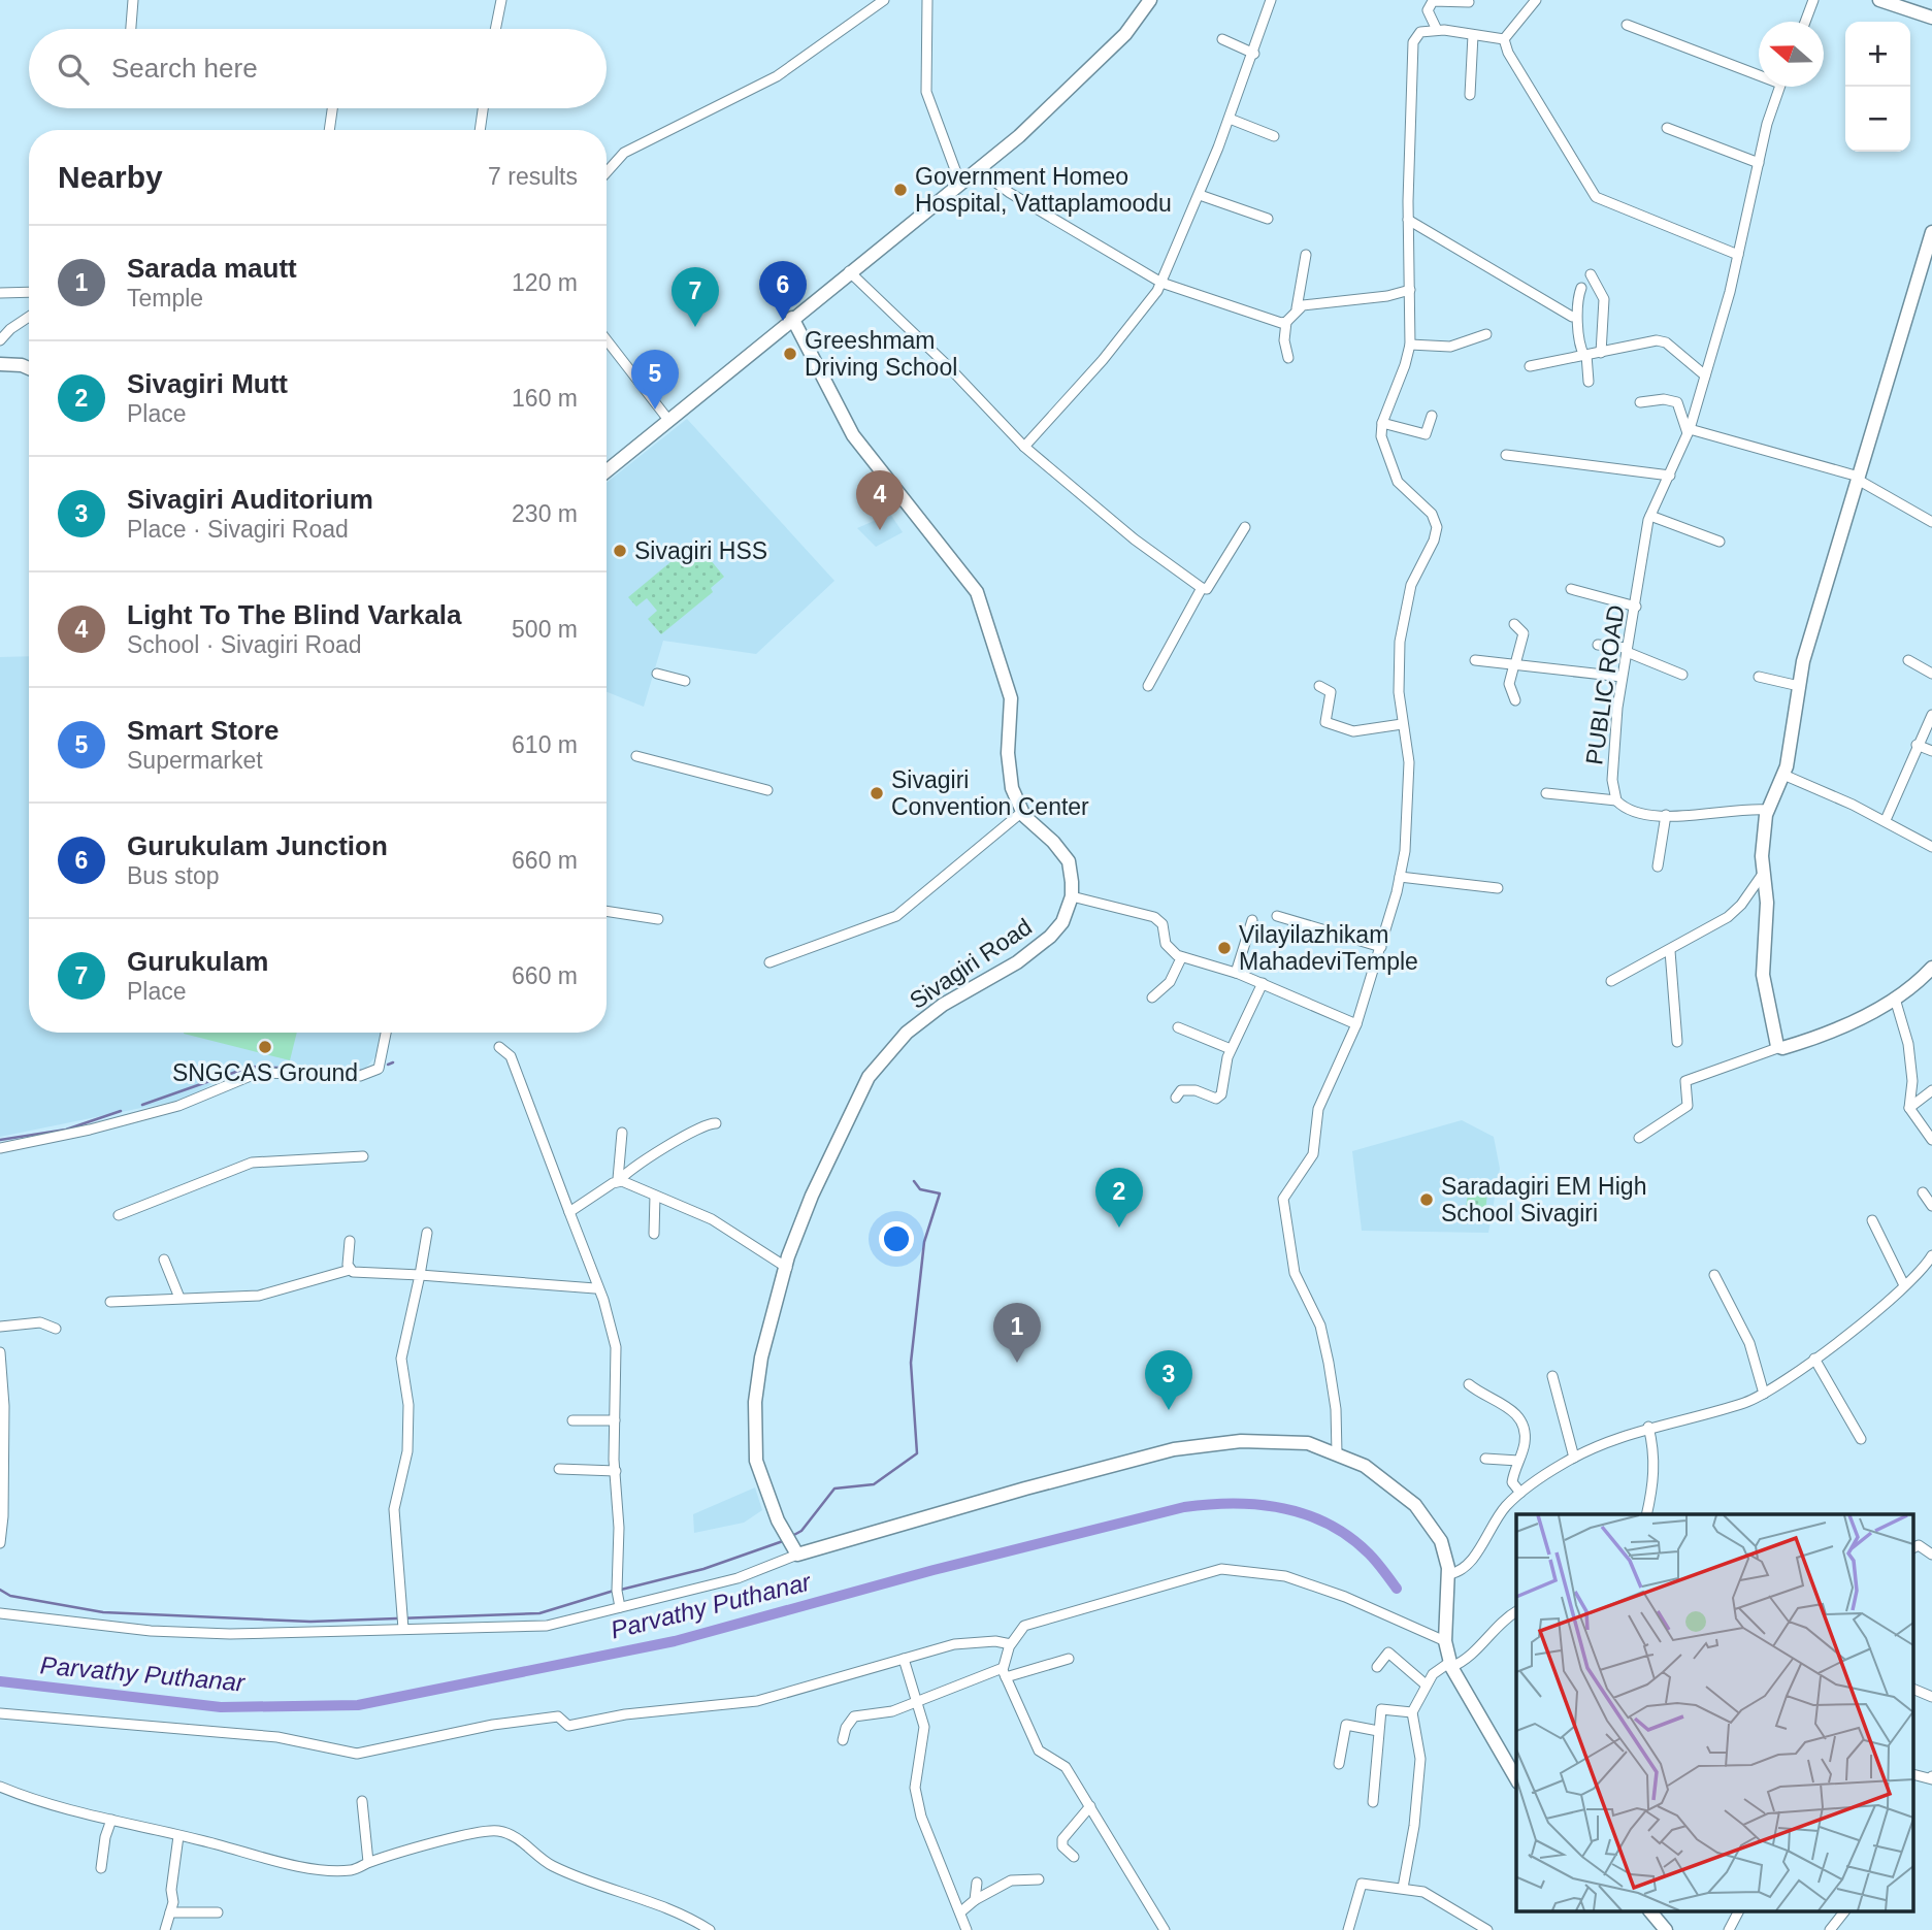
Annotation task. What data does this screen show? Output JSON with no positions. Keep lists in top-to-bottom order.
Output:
{
  "streets": {
    "main road": ["Sivagiri Road"],
    "street": ["PUBLIC ROAD"]
  },
  "water": ["Parvathy Puthanar"],
  "places": [
    "Government Homeo Hospital, Vattaplamoodu",
    "Greeshmam Driving School",
    "Sivagiri HSS",
    "Sivagiri Convention Center",
    "Vilayilazhikam MahadeviTemple",
    "SNGCAS Ground",
    "Saradagiri EM High School Sivagiri"
  ],
  "north": "left",
  "page": {
    "map_buttons": ["+", "−"],
    "search": "Search here",
    "heading": ["Nearby", "7 results"],
    "list": [
      {
        "mark": "1",
        "name": "Sarada mautt",
        "note": "Temple",
        "value": "120 m"
      },
      {
        "mark": "2",
        "name": "Sivagiri Mutt",
        "note": "Place",
        "value": "160 m"
      },
      {
        "mark": "3",
        "name": "Sivagiri Auditorium",
        "note": "Place · Sivagiri Road",
        "value": "230 m"
      },
      {
        "mark": "4",
        "name": "Light To The Blind Varkala",
        "note": "School · Sivagiri Road",
        "value": "500 m"
      },
      {
        "mark": "5",
        "name": "Smart Store",
        "note": "Supermarket",
        "value": "610 m"
      },
      {
        "mark": "6",
        "name": "Gurukulam Junction",
        "note": "Bus stop",
        "value": "660 m"
      },
      {
        "mark": "7",
        "name": "Gurukulam",
        "note": "Place",
        "value": "660 m"
      }
    ],
    "pins": [
      "6",
      "7",
      "5",
      "4",
      "2",
      "1",
      "3"
    ]
  }
}
